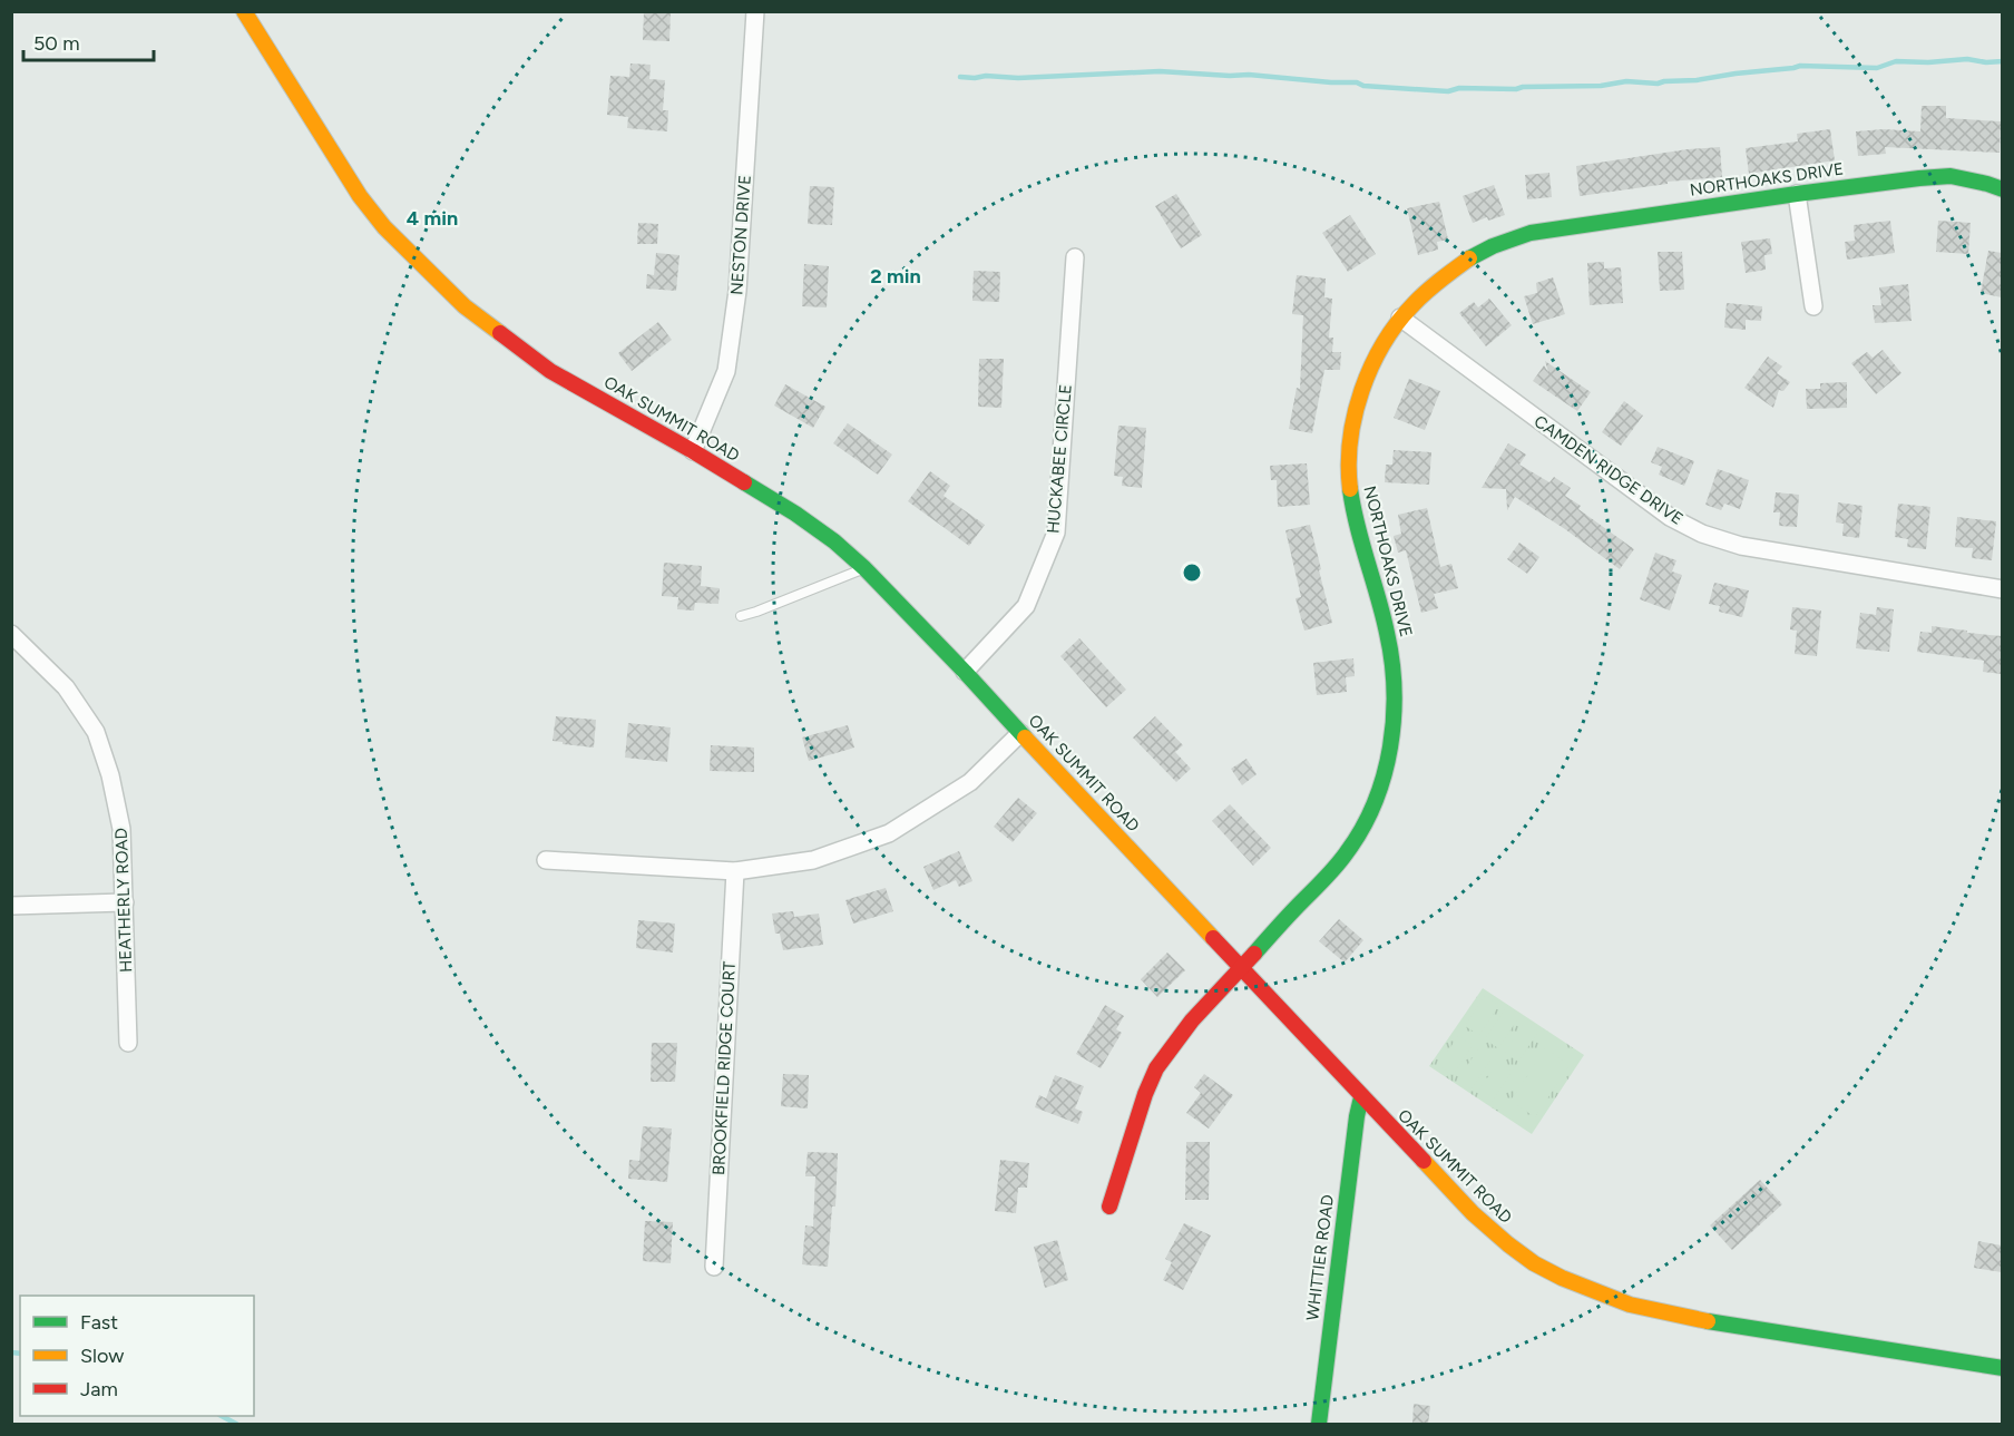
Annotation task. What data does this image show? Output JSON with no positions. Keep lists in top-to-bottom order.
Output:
{
  "streets": {
    "main road": ["NORTHOAKS DRIVE", "OAK SUMMIT ROAD", "WHITTIER ROAD"],
    "street": [
      "NESTON DRIVE",
      "HUCKABEE CIRCLE",
      "CAMDEN RIDGE DRIVE",
      "HEATHERLY ROAD",
      "BROOKFIELD RIDGE COURT"
    ]
  },
  "crossings": [
    ["NORTHOAKS DRIVE", "OAK SUMMIT ROAD"],
    ["NORTHOAKS DRIVE", "CAMDEN RIDGE DRIVE"],
    ["NESTON DRIVE", "OAK SUMMIT ROAD"],
    ["OAK SUMMIT ROAD", "HUCKABEE CIRCLE"],
    ["OAK SUMMIT ROAD", "WHITTIER ROAD"]
  ],
  "legend": ["Fast", "Slow", "Jam"],
  "scale_bar": "50 m",
  "rings": ["4 min", "2 min"]
}
